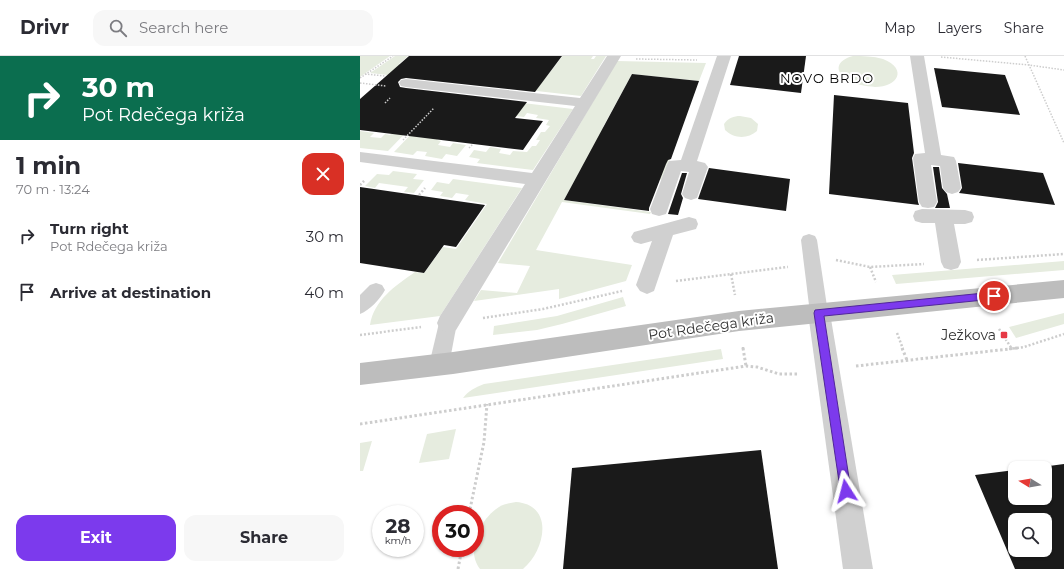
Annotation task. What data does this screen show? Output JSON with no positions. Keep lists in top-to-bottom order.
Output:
{
  "streets": {
    "main road": ["Pot Rdečega križa"]
  },
  "districts": ["NOVO BRDO"],
  "places": {
    "transit": ["Ježkova"]
  },
  "north": "left",
  "page": {
    "header": "Drivr",
    "search": "Search here",
    "nav": ["Map", "Layers", "Share"],
    "turn": ["30 m", "Pot Rdečega križa"],
    "heading": ["1 min", "70 m · 13:24"],
    "list": [
      {
        "name": "Turn right",
        "note": "Pot Rdečega križa",
        "value": "30 m"
      },
      {
        "name": "Arrive at destination",
        "value": "40 m"
      }
    ],
    "speed": "28 km/h",
    "limit": "30",
    "buttons": ["Exit", "Share"]
  }
}
